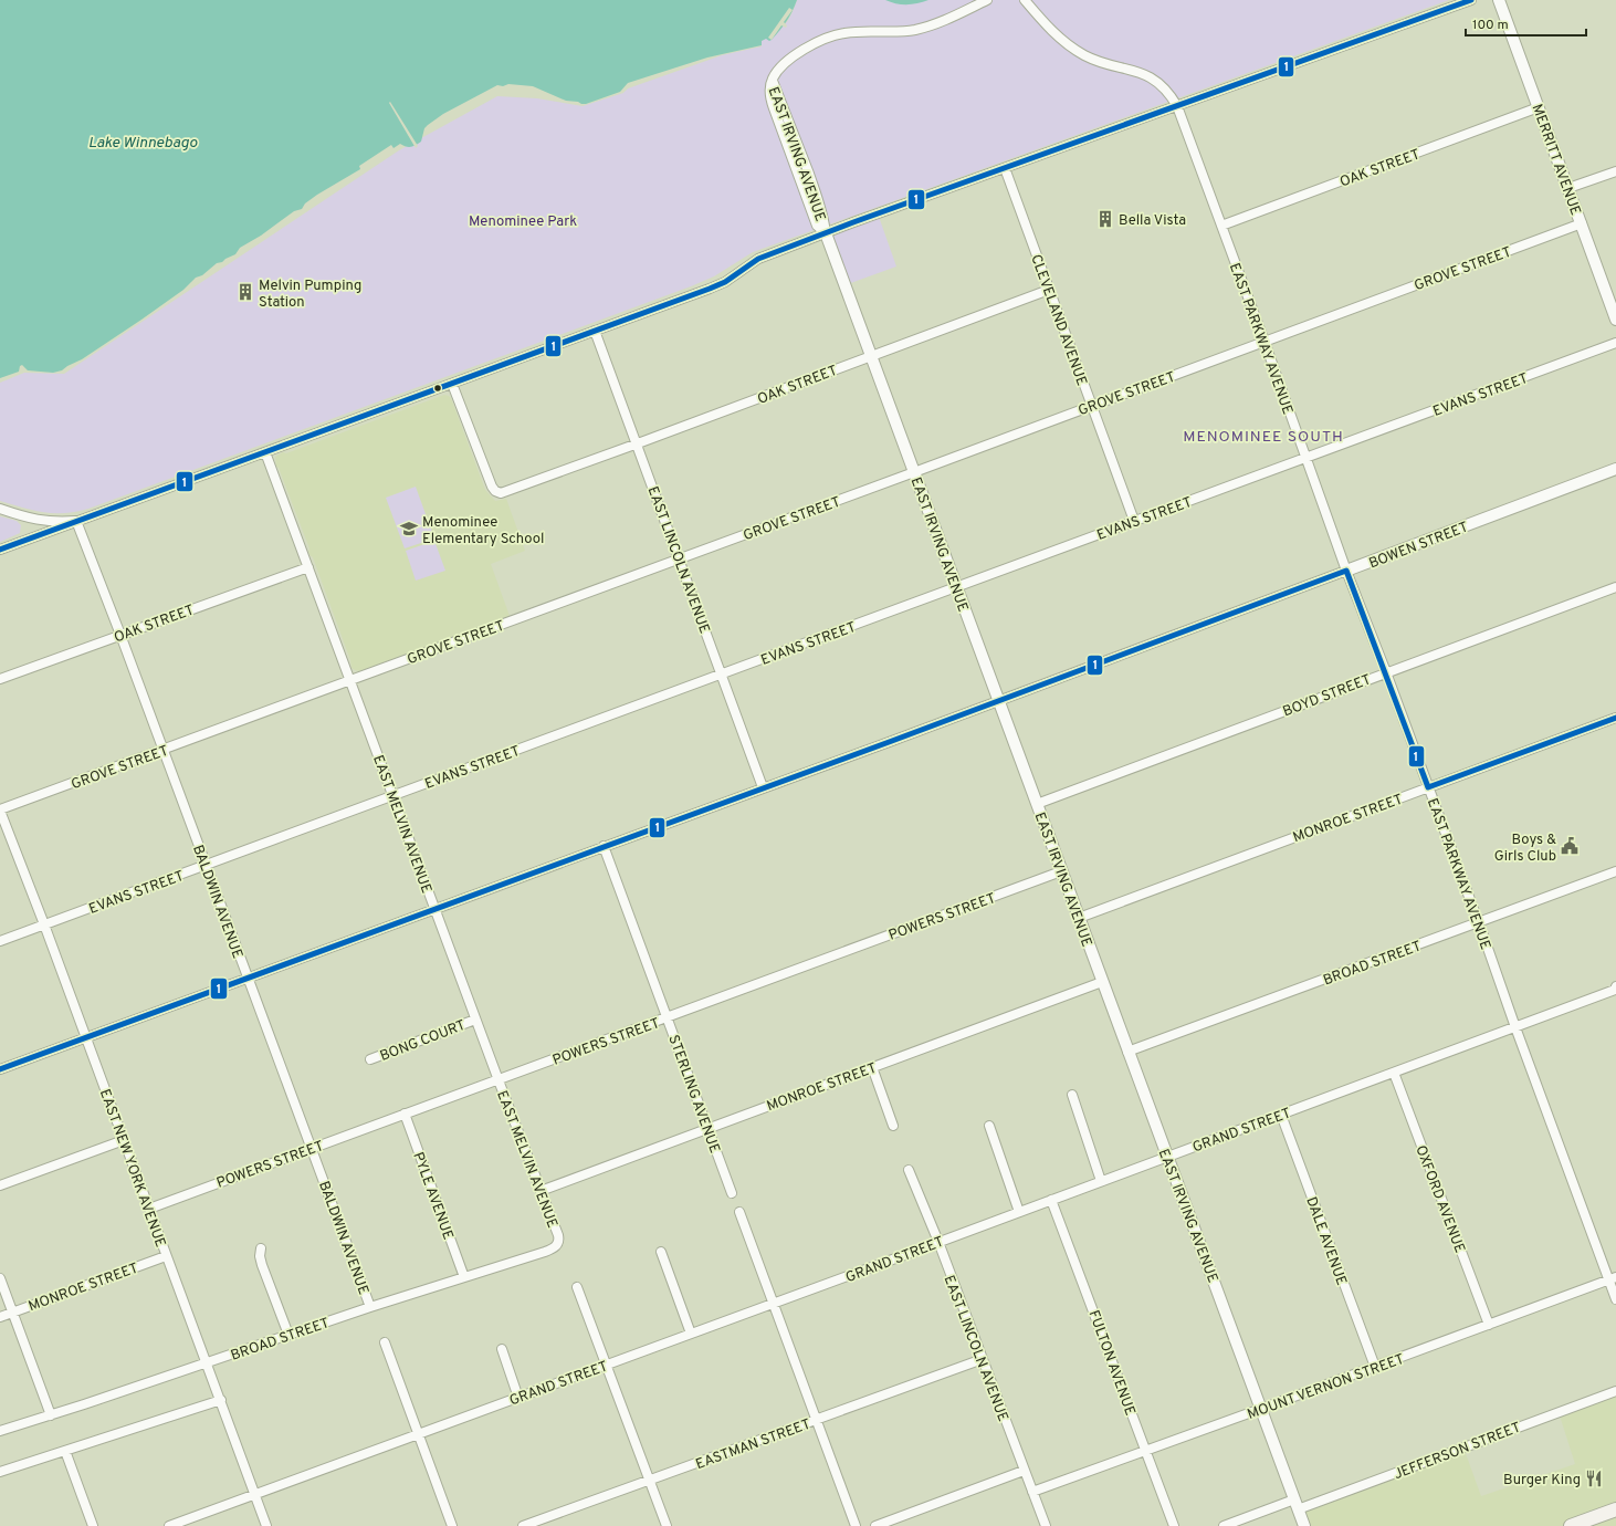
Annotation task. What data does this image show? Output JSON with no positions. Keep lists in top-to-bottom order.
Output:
{
  "streets": {
    "street": [
      "EAST IRVING AVENUE",
      "MERRITT AVENUE",
      "OAK STREET",
      "GROVE STREET",
      "CLEVELAND AVENUE",
      "EAST PARKWAY AVENUE",
      "EVANS STREET",
      "BOWEN STREET",
      "EAST LINCOLN AVENUE",
      "BOYD STREET",
      "MONROE STREET",
      "EAST MELVIN AVENUE",
      "BALDWIN AVENUE",
      "POWERS STREET",
      "BROAD STREET",
      "BONG COURT",
      "STERLING AVENUE",
      "GRAND STREET",
      "EAST NEW YORK AVENUE",
      "PYLE AVENUE",
      "OXFORD AVENUE",
      "DALE AVENUE",
      "FULTON AVENUE",
      "MOUNT VERNON STREET",
      "EASTMAN STREET",
      "JEFFERSON STREET"
    ]
  },
  "crossings": [
    ["EAST IRVING AVENUE", "OAK STREET"],
    ["EAST IRVING AVENUE", "GROVE STREET"],
    ["EAST IRVING AVENUE", "EVANS STREET"],
    ["EAST IRVING AVENUE", "BOWEN STREET"],
    ["EAST IRVING AVENUE", "BOYD STREET"],
    ["EAST IRVING AVENUE", "MONROE STREET"],
    ["EAST IRVING AVENUE", "POWERS STREET"],
    ["EAST IRVING AVENUE", "BROAD STREET"],
    ["EAST IRVING AVENUE", "GRAND STREET"],
    ["EAST IRVING AVENUE", "MOUNT VERNON STREET"],
    ["EAST IRVING AVENUE", "JEFFERSON STREET"],
    ["MERRITT AVENUE", "OAK STREET"],
    ["MERRITT AVENUE", "GROVE STREET"],
    ["OAK STREET", "CLEVELAND AVENUE"],
    ["OAK STREET", "EAST PARKWAY AVENUE"],
    ["OAK STREET", "EAST LINCOLN AVENUE"],
    ["OAK STREET", "EAST MELVIN AVENUE"],
    ["OAK STREET", "BALDWIN AVENUE"],
    ["GROVE STREET", "CLEVELAND AVENUE"],
    ["GROVE STREET", "EAST PARKWAY AVENUE"],
    ["GROVE STREET", "EAST LINCOLN AVENUE"],
    ["GROVE STREET", "EAST MELVIN AVENUE"],
    ["GROVE STREET", "BALDWIN AVENUE"],
    ["GROVE STREET", "EAST NEW YORK AVENUE"],
    ["CLEVELAND AVENUE", "EVANS STREET"],
    ["EAST PARKWAY AVENUE", "EVANS STREET"],
    ["EAST PARKWAY AVENUE", "BOWEN STREET"],
    ["EAST PARKWAY AVENUE", "BOYD STREET"],
    ["EAST PARKWAY AVENUE", "MONROE STREET"],
    ["EAST PARKWAY AVENUE", "BROAD STREET"],
    ["EAST PARKWAY AVENUE", "GRAND STREET"],
    ["EAST PARKWAY AVENUE", "MOUNT VERNON STREET"],
    ["EVANS STREET", "EAST LINCOLN AVENUE"],
    ["EVANS STREET", "EAST MELVIN AVENUE"],
    ["EVANS STREET", "BALDWIN AVENUE"],
    ["EVANS STREET", "EAST NEW YORK AVENUE"],
    ["BOWEN STREET", "EAST LINCOLN AVENUE"],
    ["BOWEN STREET", "EAST MELVIN AVENUE"],
    ["BOWEN STREET", "BALDWIN AVENUE"],
    ["BOWEN STREET", "STERLING AVENUE"],
    ["BOWEN STREET", "EAST NEW YORK AVENUE"],
    ["EAST LINCOLN AVENUE", "GRAND STREET"],
    ["EAST LINCOLN AVENUE", "MOUNT VERNON STREET"],
    ["EAST LINCOLN AVENUE", "EASTMAN STREET"],
    ["MONROE STREET", "EAST MELVIN AVENUE"],
    ["MONROE STREET", "STERLING AVENUE"],
    ["MONROE STREET", "EAST NEW YORK AVENUE"],
    ["EAST MELVIN AVENUE", "POWERS STREET"],
    ["EAST MELVIN AVENUE", "BROAD STREET"],
    ["EAST MELVIN AVENUE", "BONG COURT"],
    ["BALDWIN AVENUE", "POWERS STREET"],
    ["BALDWIN AVENUE", "BROAD STREET"],
    ["POWERS STREET", "STERLING AVENUE"],
    ["POWERS STREET", "EAST NEW YORK AVENUE"],
    ["POWERS STREET", "PYLE AVENUE"],
    ["BROAD STREET", "EAST NEW YORK AVENUE"],
    ["BROAD STREET", "PYLE AVENUE"],
    ["GRAND STREET", "EAST NEW YORK AVENUE"],
    ["GRAND STREET", "OXFORD AVENUE"],
    ["GRAND STREET", "DALE AVENUE"],
    ["GRAND STREET", "FULTON AVENUE"],
    ["OXFORD AVENUE", "MOUNT VERNON STREET"],
    ["DALE AVENUE", "MOUNT VERNON STREET"],
    ["FULTON AVENUE", "MOUNT VERNON STREET"]
  ],
  "districts": ["MENOMINEE SOUTH"],
  "water": ["Lake Winnebago"],
  "parks": ["Menominee Park"],
  "places": {
    "building": ["Bella Vista", "Melvin Pumping Station"],
    "school or university": ["Menominee Elementary School"],
    "public building": ["Boys & Girls Club"],
    "restaurant": ["Burger King"]
  },
  "lines": ["transit line 1"],
  "scale_bar": "100 m"
}
